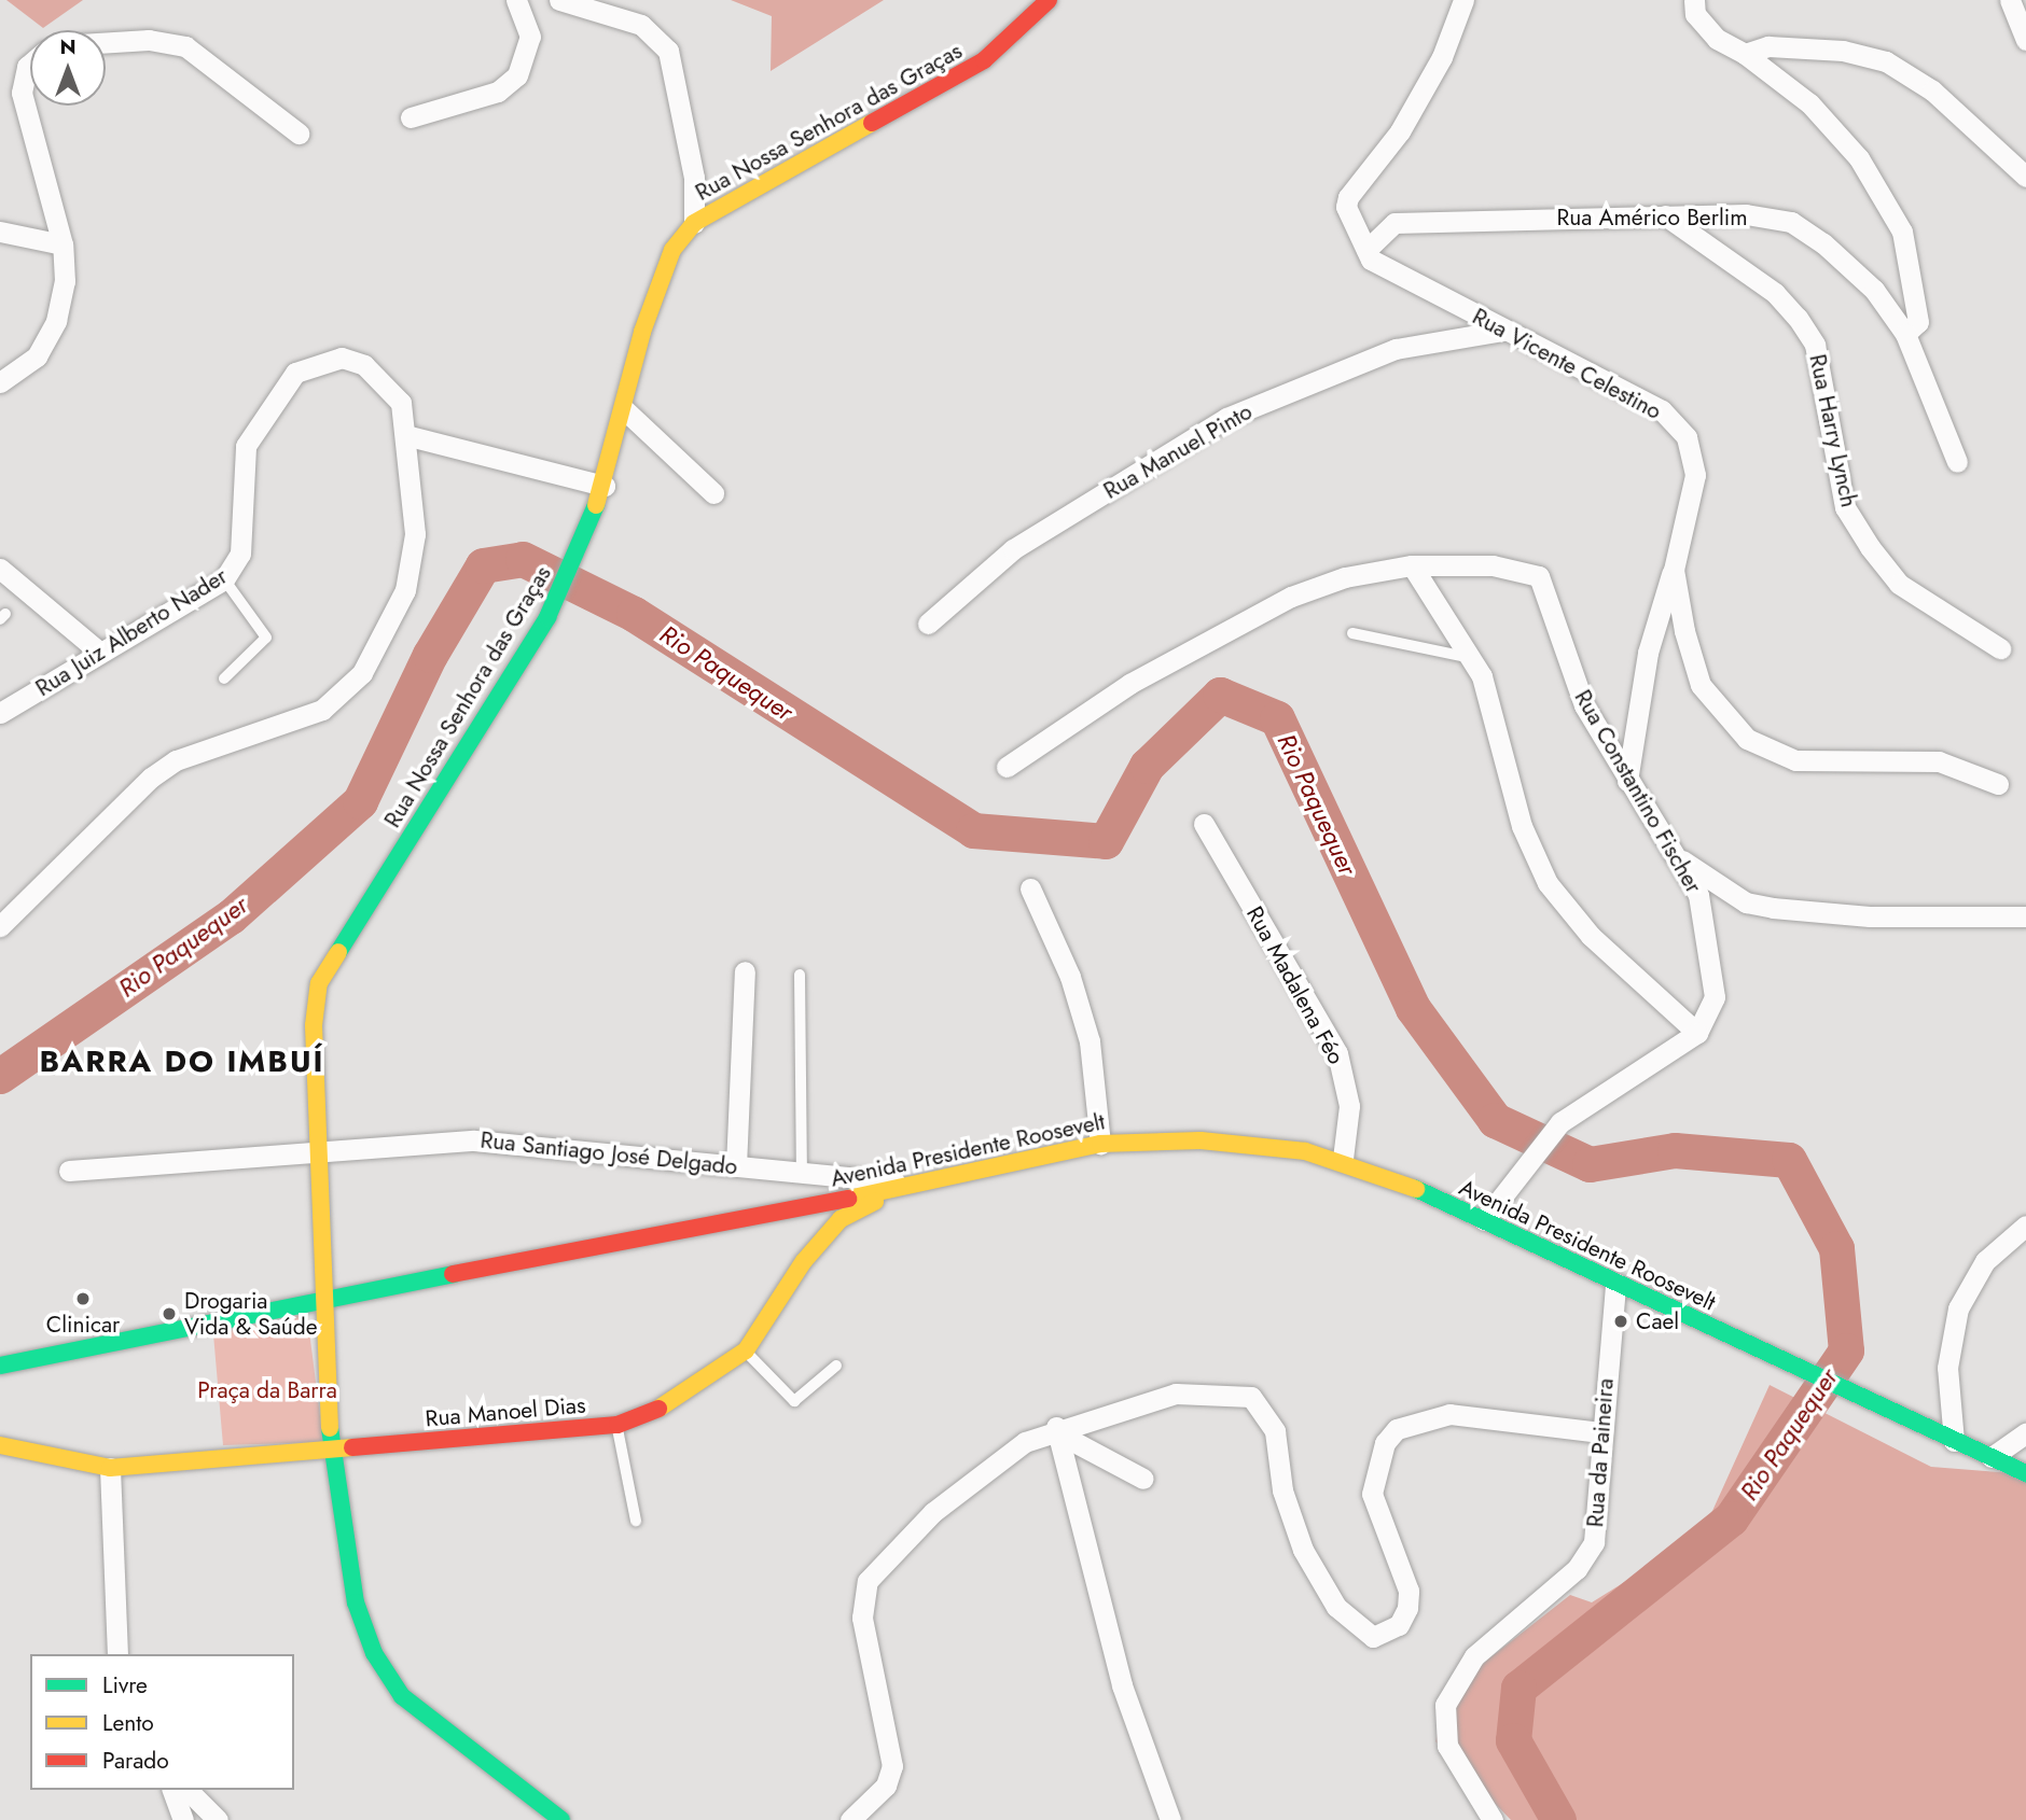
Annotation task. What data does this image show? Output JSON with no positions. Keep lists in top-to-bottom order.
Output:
{
  "streets": {
    "main road": ["Rua Nossa Senhora das Graças", "Avenida Presidente Roosevelt", "Rua Manoel Dias"],
    "street": [
      "Rua Américo Berlim",
      "Rua Vicente Celestino",
      "Rua Harry Lynch",
      "Rua Manuel Pinto",
      "Rua Juiz Alberto Nader",
      "Rua Constantino Fischer",
      "Rua Madalena Féo",
      "Rua Santiago José Delgado",
      "Rua da Paineira"
    ]
  },
  "crossings": [
    ["Rua Nossa Senhora das Graças", "Avenida Presidente Roosevelt"],
    ["Rua Nossa Senhora das Graças", "Rua Santiago José Delgado"],
    ["Rua Nossa Senhora das Graças", "Rua Manoel Dias"],
    ["Rua Américo Berlim", "Rua Vicente Celestino"],
    ["Rua Américo Berlim", "Rua Harry Lynch"],
    ["Rua Vicente Celestino", "Rua Manuel Pinto"],
    ["Rua Vicente Celestino", "Rua Constantino Fischer"],
    ["Rua Madalena Féo", "Avenida Presidente Roosevelt"],
    ["Avenida Presidente Roosevelt", "Rua Santiago José Delgado"],
    ["Avenida Presidente Roosevelt", "Rua Manoel Dias"],
    ["Avenida Presidente Roosevelt", "Rua da Paineira"],
    ["Rua Santiago José Delgado", "Rua Manoel Dias"]
  ],
  "districts": ["BARRA DO IMBUÍ"],
  "water": ["Rio Paquequer"],
  "parks": ["Praça da Barra"],
  "places": ["Clinicar", "Drogaria Vida & Saúde", "Cael"],
  "legend": ["Livre", "Lento", "Parado"],
  "north": "top"
}
